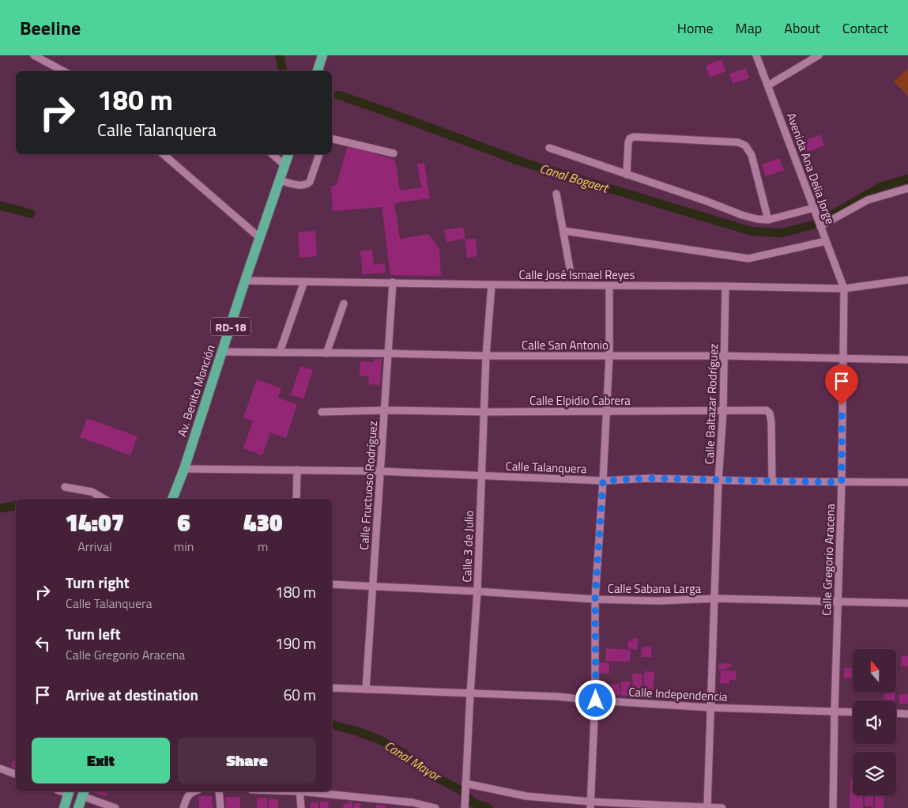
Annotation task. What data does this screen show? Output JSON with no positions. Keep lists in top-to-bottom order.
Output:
{
  "streets": {
    "main road": ["RD-18", "Av. Benito Monción"],
    "street": [
      "Avenida Ana Delia Jorge",
      "Calle José Ismael Reyes",
      "Calle San Antonio",
      "Calle Elpidio Cabrera",
      "Calle Baltazar Rodríguez",
      "Calle Talanquera",
      "Calle Fructuoso Rodríguez",
      "Calle 3 de Julio",
      "Calle Gregorio Aracena",
      "Calle Sabana Larga",
      "Calle Independencia"
    ]
  },
  "crossings": [
    ["Avenida Ana Delia Jorge", "Calle José Ismael Reyes"],
    ["Avenida Ana Delia Jorge", "Calle Gregorio Aracena"],
    ["Calle José Ismael Reyes", "Av. Benito Monción"],
    ["Calle José Ismael Reyes", "Calle Baltazar Rodríguez"],
    ["Calle José Ismael Reyes", "Calle Fructuoso Rodríguez"],
    ["Calle José Ismael Reyes", "Calle 3 de Julio"],
    ["Calle José Ismael Reyes", "Calle Gregorio Aracena"],
    ["Calle San Antonio", "Av. Benito Monción"],
    ["Calle San Antonio", "Calle Baltazar Rodríguez"],
    ["Calle San Antonio", "Calle Fructuoso Rodríguez"],
    ["Calle San Antonio", "Calle 3 de Julio"],
    ["Calle San Antonio", "Calle Gregorio Aracena"],
    ["Av. Benito Monción", "Calle Talanquera"],
    ["Calle Elpidio Cabrera", "Calle Baltazar Rodríguez"],
    ["Calle Elpidio Cabrera", "Calle Talanquera"],
    ["Calle Elpidio Cabrera", "Calle Fructuoso Rodríguez"],
    ["Calle Elpidio Cabrera", "Calle 3 de Julio"],
    ["Calle Baltazar Rodríguez", "Calle Talanquera"],
    ["Calle Baltazar Rodríguez", "Calle Sabana Larga"],
    ["Calle Baltazar Rodríguez", "Calle Independencia"],
    ["Calle Talanquera", "Calle Fructuoso Rodríguez"],
    ["Calle Talanquera", "Calle 3 de Julio"],
    ["Calle Talanquera", "Calle Gregorio Aracena"],
    ["Calle Fructuoso Rodríguez", "Calle Sabana Larga"],
    ["Calle Fructuoso Rodríguez", "Calle Independencia"],
    ["Calle 3 de Julio", "Calle Sabana Larga"],
    ["Calle 3 de Julio", "Calle Independencia"],
    ["Calle Gregorio Aracena", "Calle Sabana Larga"],
    ["Calle Gregorio Aracena", "Calle Independencia"]
  ],
  "water": ["Canal Bogaert", "Canal Mayor"],
  "north": "top",
  "page": {
    "header": "Beeline",
    "nav": [
      "Home",
      "Map",
      "About",
      "Contact"
    ],
    "turn": ["180 m", "Calle Talanquera"],
    "eta": [
      "14:07",
      "Arrival",
      "6",
      "min",
      "430",
      "m"
    ],
    "list": [
      {
        "name": "Turn right",
        "note": "Calle Talanquera",
        "value": "180 m"
      },
      {
        "name": "Turn left",
        "note": "Calle Gregorio Aracena",
        "value": "190 m"
      },
      {
        "name": "Arrive at destination",
        "value": "60 m"
      }
    ],
    "buttons": ["Exit", "Share"]
  }
}
